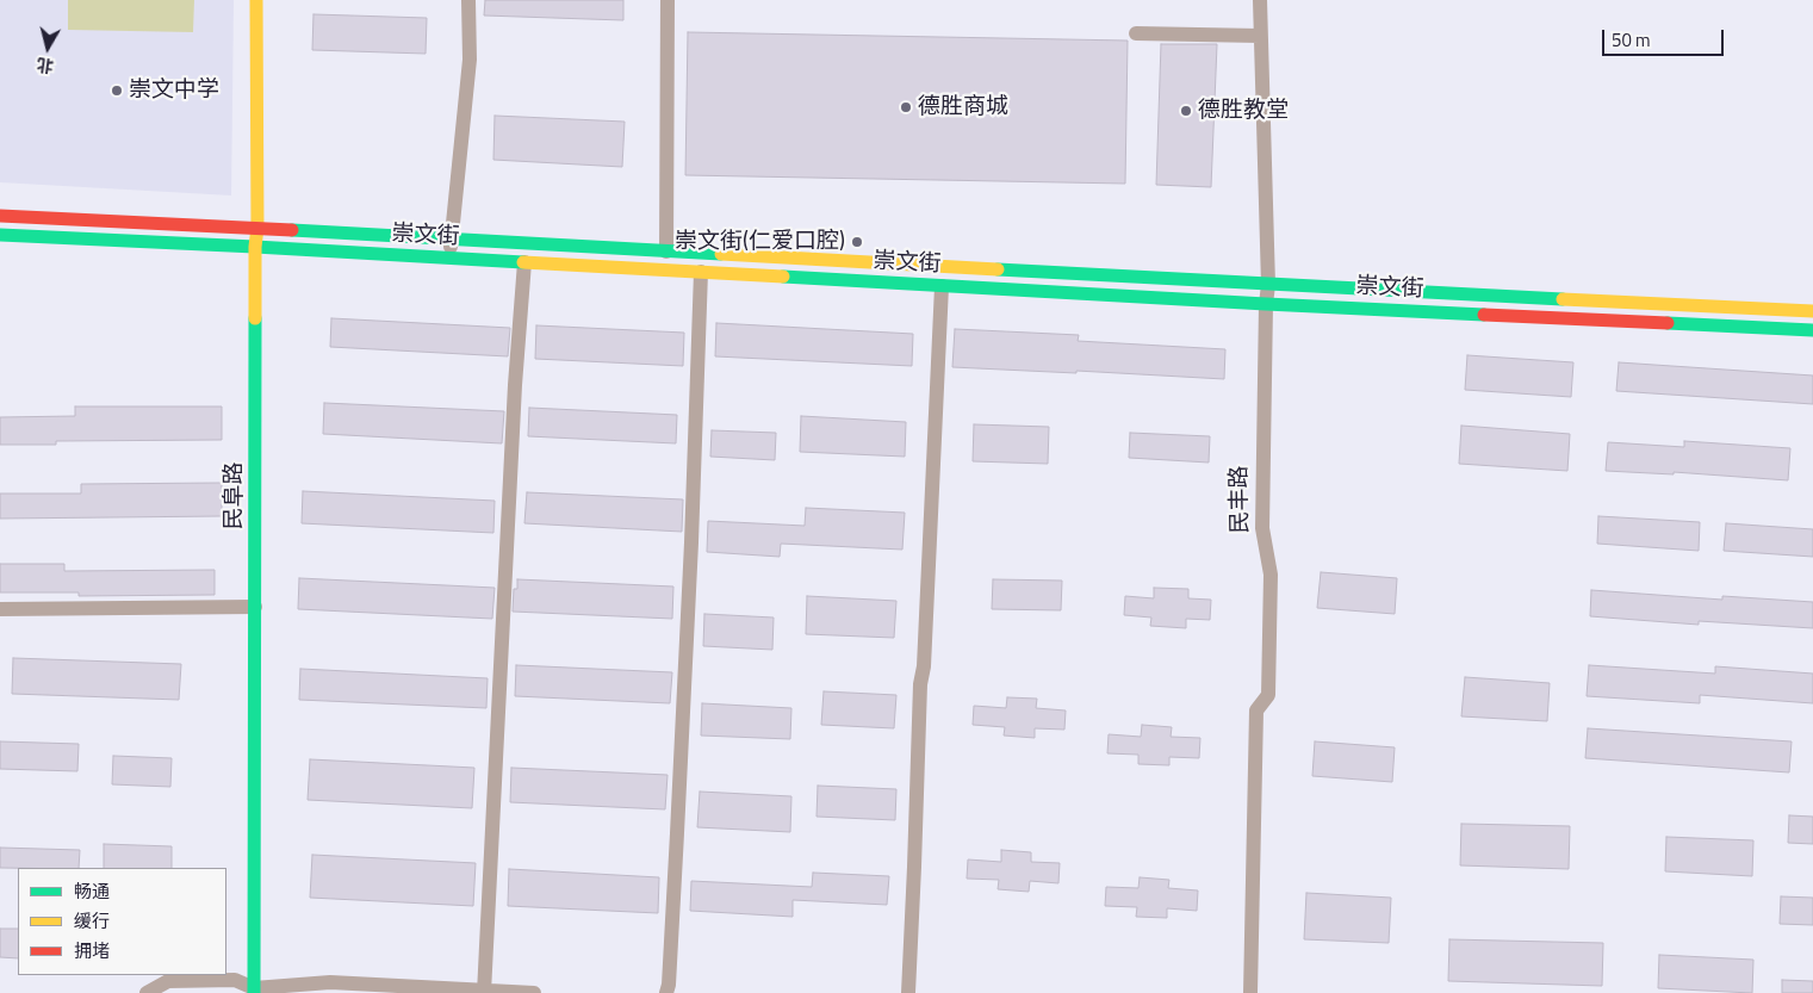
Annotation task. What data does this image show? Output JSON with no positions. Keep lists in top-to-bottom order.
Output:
{
  "streets": {
    "street": ["崇文街", "民阜路", "民丰路"]
  },
  "crossings": [
    ["崇文街", "民阜路"],
    ["崇文街", "民丰路"]
  ],
  "places": [
    "崇文中学",
    "德胜商城",
    "德胜教堂",
    "崇文街(仁爱口腔)"
  ],
  "legend": ["畅通", "缓行", "拥堵"],
  "scale_bar": "50 m",
  "north": "bottom"
}
